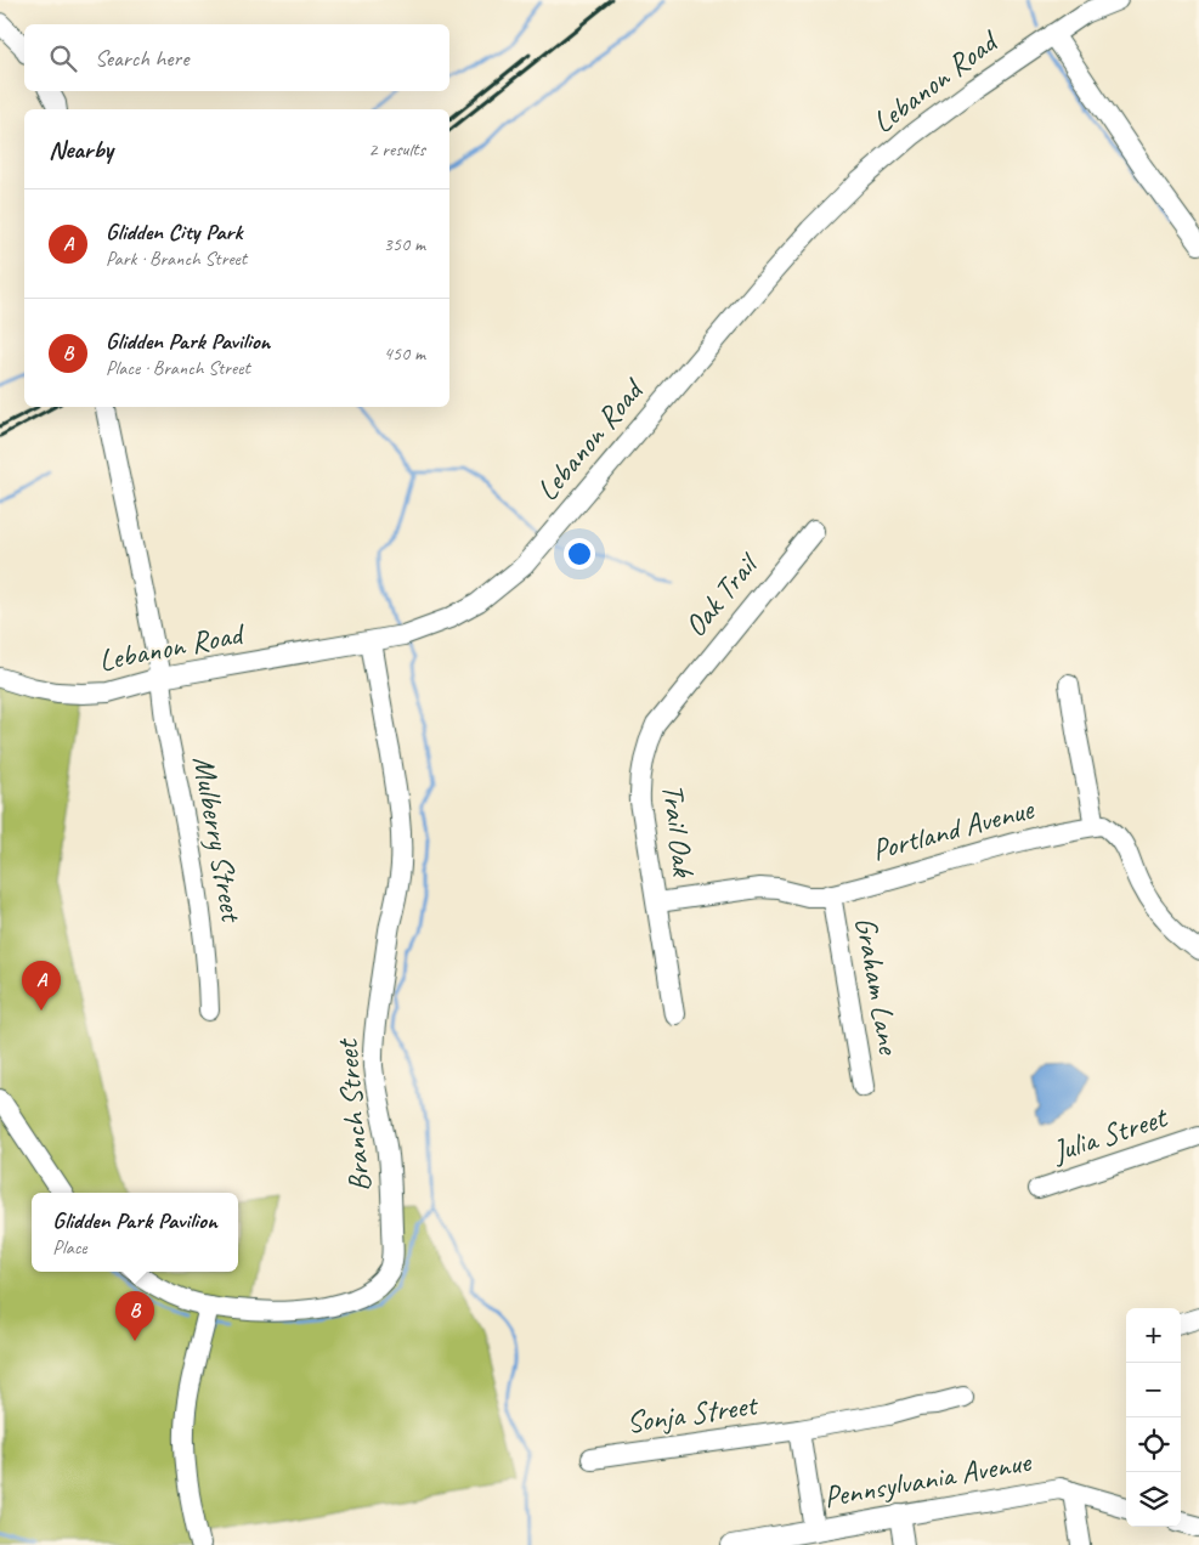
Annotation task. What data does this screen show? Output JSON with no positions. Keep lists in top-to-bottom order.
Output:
{
  "streets": {
    "street": [
      "Lebanon Road",
      "Oak Trail",
      "Trail Oak",
      "Portland Avenue",
      "Mulberry Street",
      "Graham Lane",
      "Branch Street",
      "Julia Street",
      "Sonja Street",
      "Pennsylvania Avenue"
    ]
  },
  "crossings": [
    ["Lebanon Road", "Mulberry Street"],
    ["Lebanon Road", "Branch Street"],
    ["Oak Trail", "Trail Oak"],
    ["Trail Oak", "Portland Avenue"],
    ["Portland Avenue", "Graham Lane"],
    ["Sonja Street", "Pennsylvania Avenue"]
  ],
  "page": {
    "search": "Search here",
    "heading": ["Nearby", "2 results"],
    "list": [
      {
        "mark": "A",
        "name": "Glidden City Park",
        "note": "Park · Branch Street",
        "value": "350 m"
      },
      {
        "mark": "B",
        "name": "Glidden Park Pavilion",
        "note": "Place · Branch Street",
        "value": "450 m"
      }
    ],
    "pins": ["A", "B"],
    "popup": ["Glidden Park Pavilion", "Place"],
    "map_buttons": ["+", "−"]
  }
}
